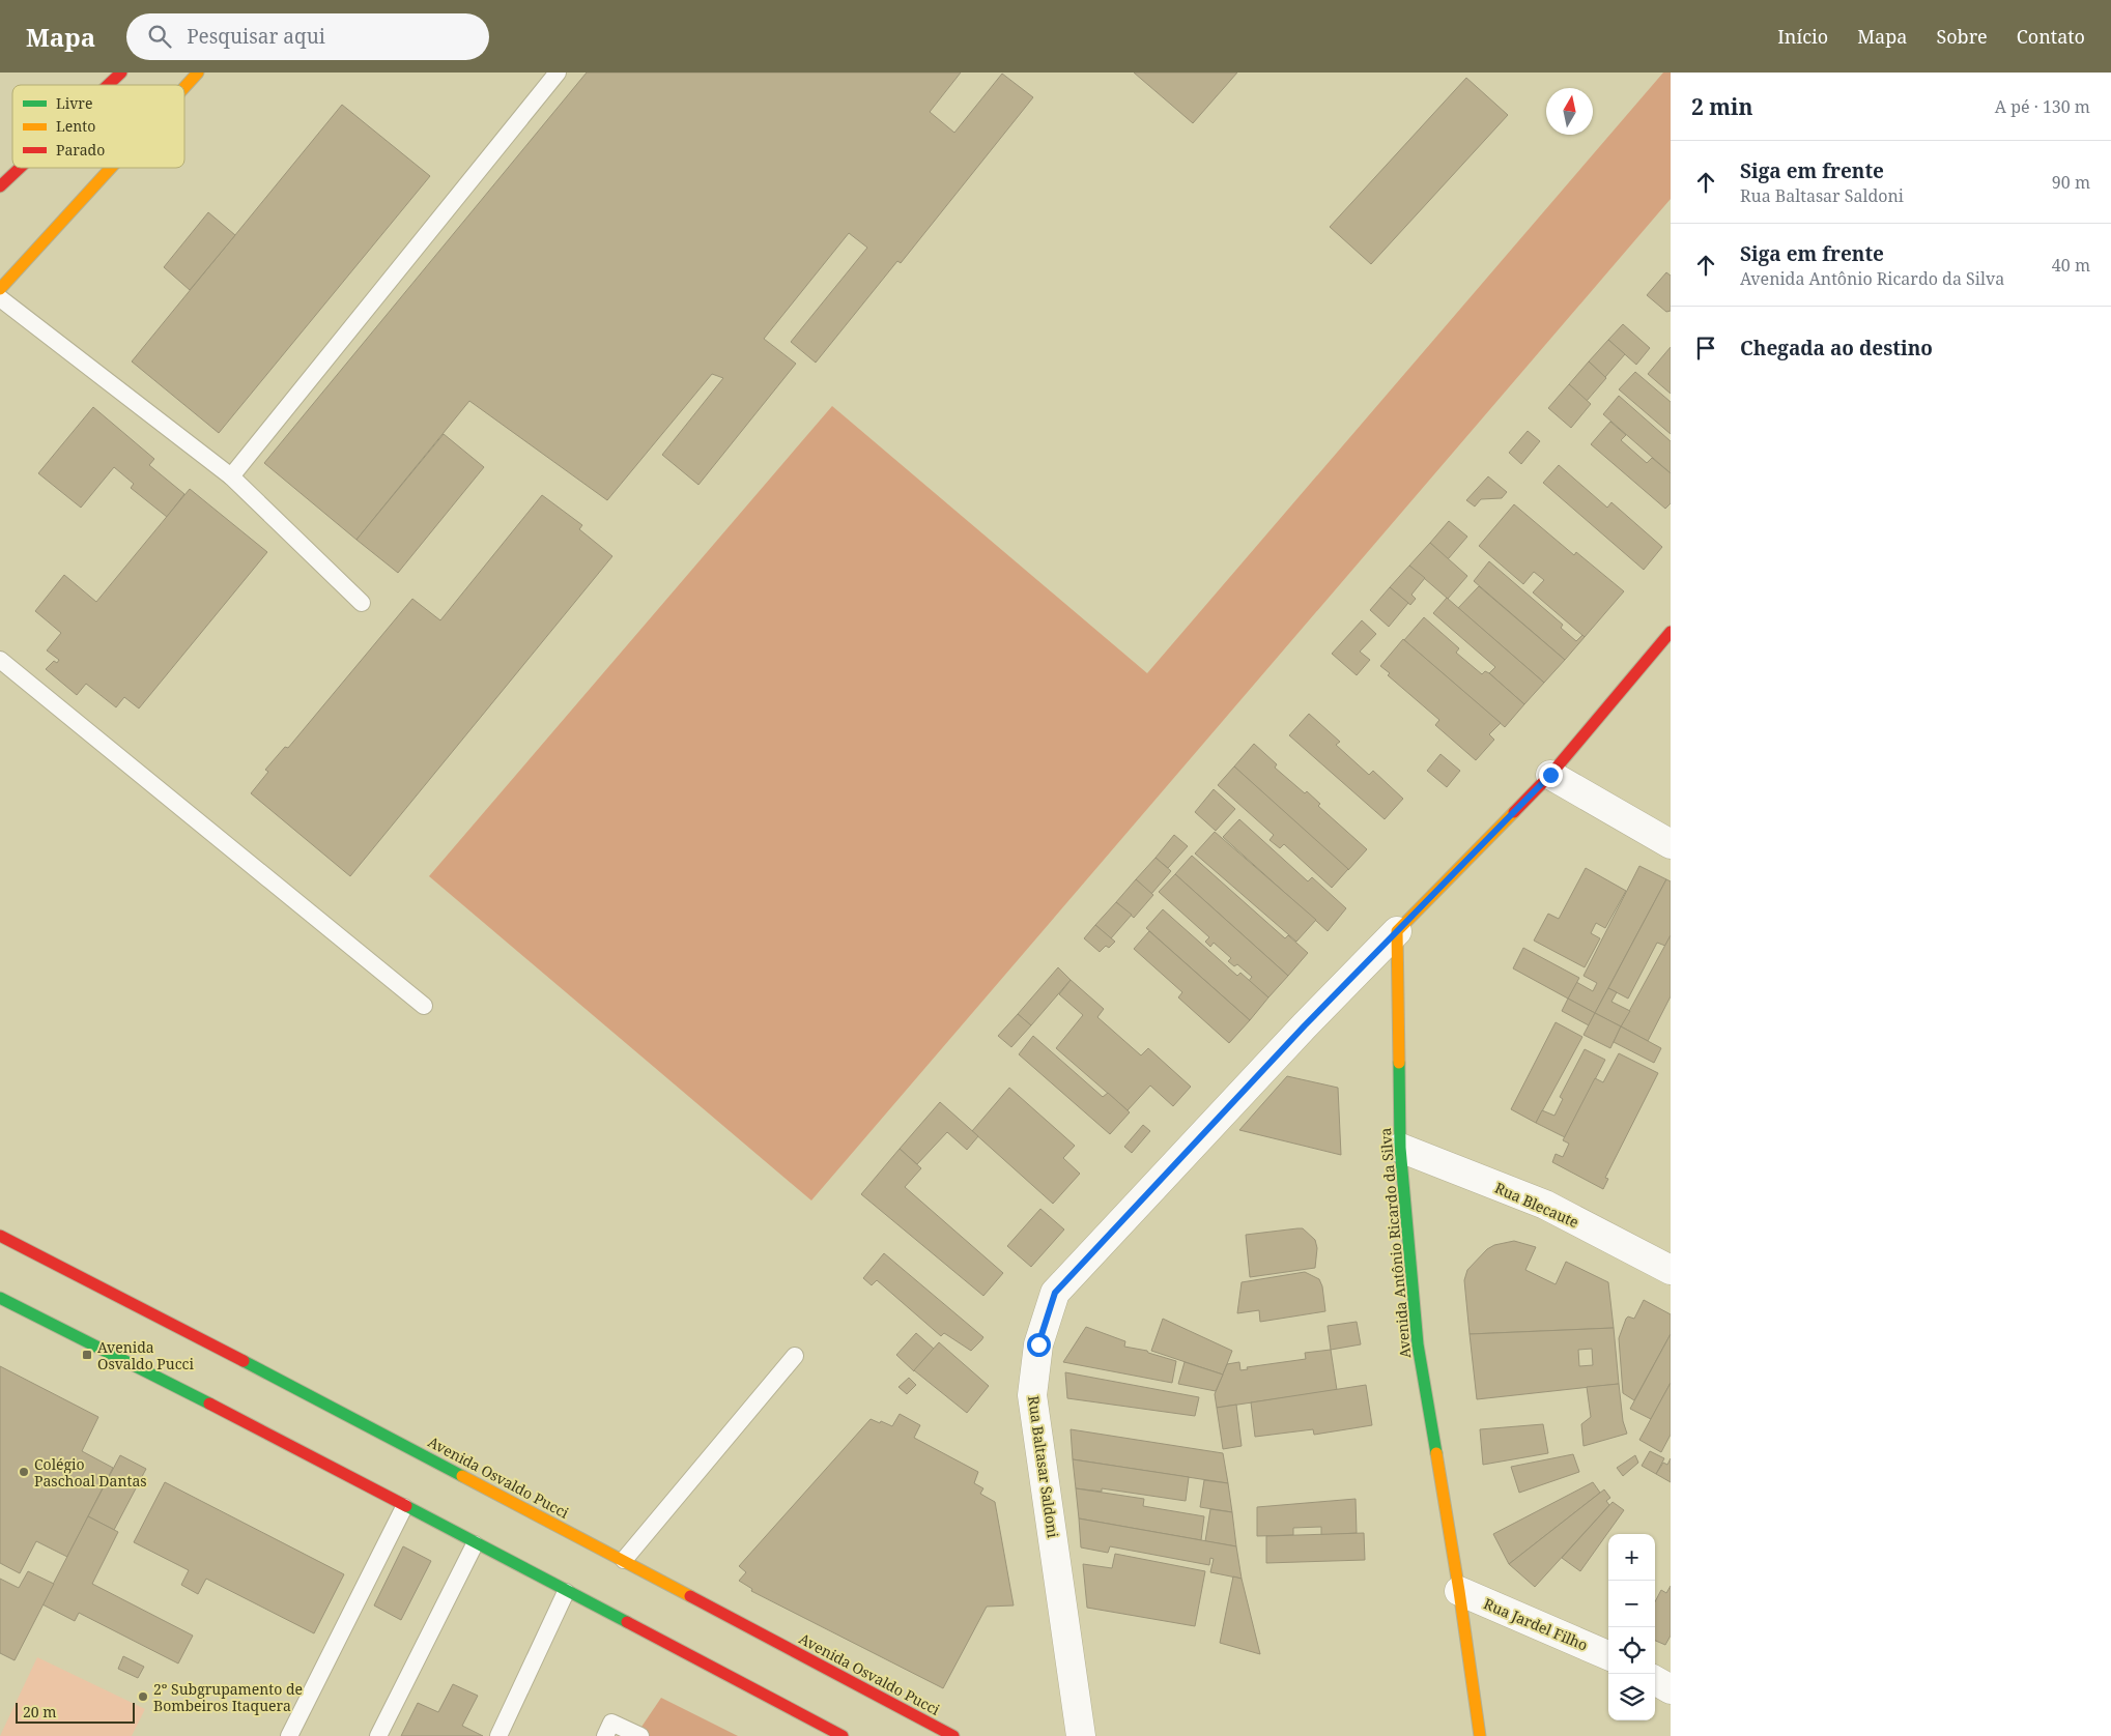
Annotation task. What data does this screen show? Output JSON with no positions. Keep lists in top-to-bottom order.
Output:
{
  "streets": {
    "main road": ["Avenida Antônio Ricardo da Silva", "Avenida Osvaldo Pucci"],
    "street": ["Rua Blecaute", "Rua Baltasar Saldoni", "Rua Jardel Filho"]
  },
  "crossings": [
    ["Rua Blecaute", "Avenida Antônio Ricardo da Silva"],
    ["Avenida Antônio Ricardo da Silva", "Rua Baltasar Saldoni"],
    ["Avenida Antônio Ricardo da Silva", "Rua Jardel Filho"]
  ],
  "places": {
    "transit": ["Avenida Osvaldo Pucci"],
    "other": ["Colégio Paschoal Dantas", "2º Subgrupamento de Bombeiros Itaquera"]
  },
  "legend": ["Livre", "Lento", "Parado"],
  "scale_bar": "20 m",
  "north": "top",
  "page": {
    "header": "Mapa",
    "search": "Pesquisar aqui",
    "nav": [
      "Início",
      "Mapa",
      "Sobre",
      "Contato"
    ],
    "heading": ["2 min", "A pé · 130 m"],
    "list": [
      ["Siga em frente", "Rua Baltasar Saldoni", "90 m"],
      ["Siga em frente", "Avenida Antônio Ricardo da Silva", "40 m"],
      "Chegada ao destino"
    ],
    "map_buttons": ["+", "−"],
    "scale": "20 m"
  }
}
